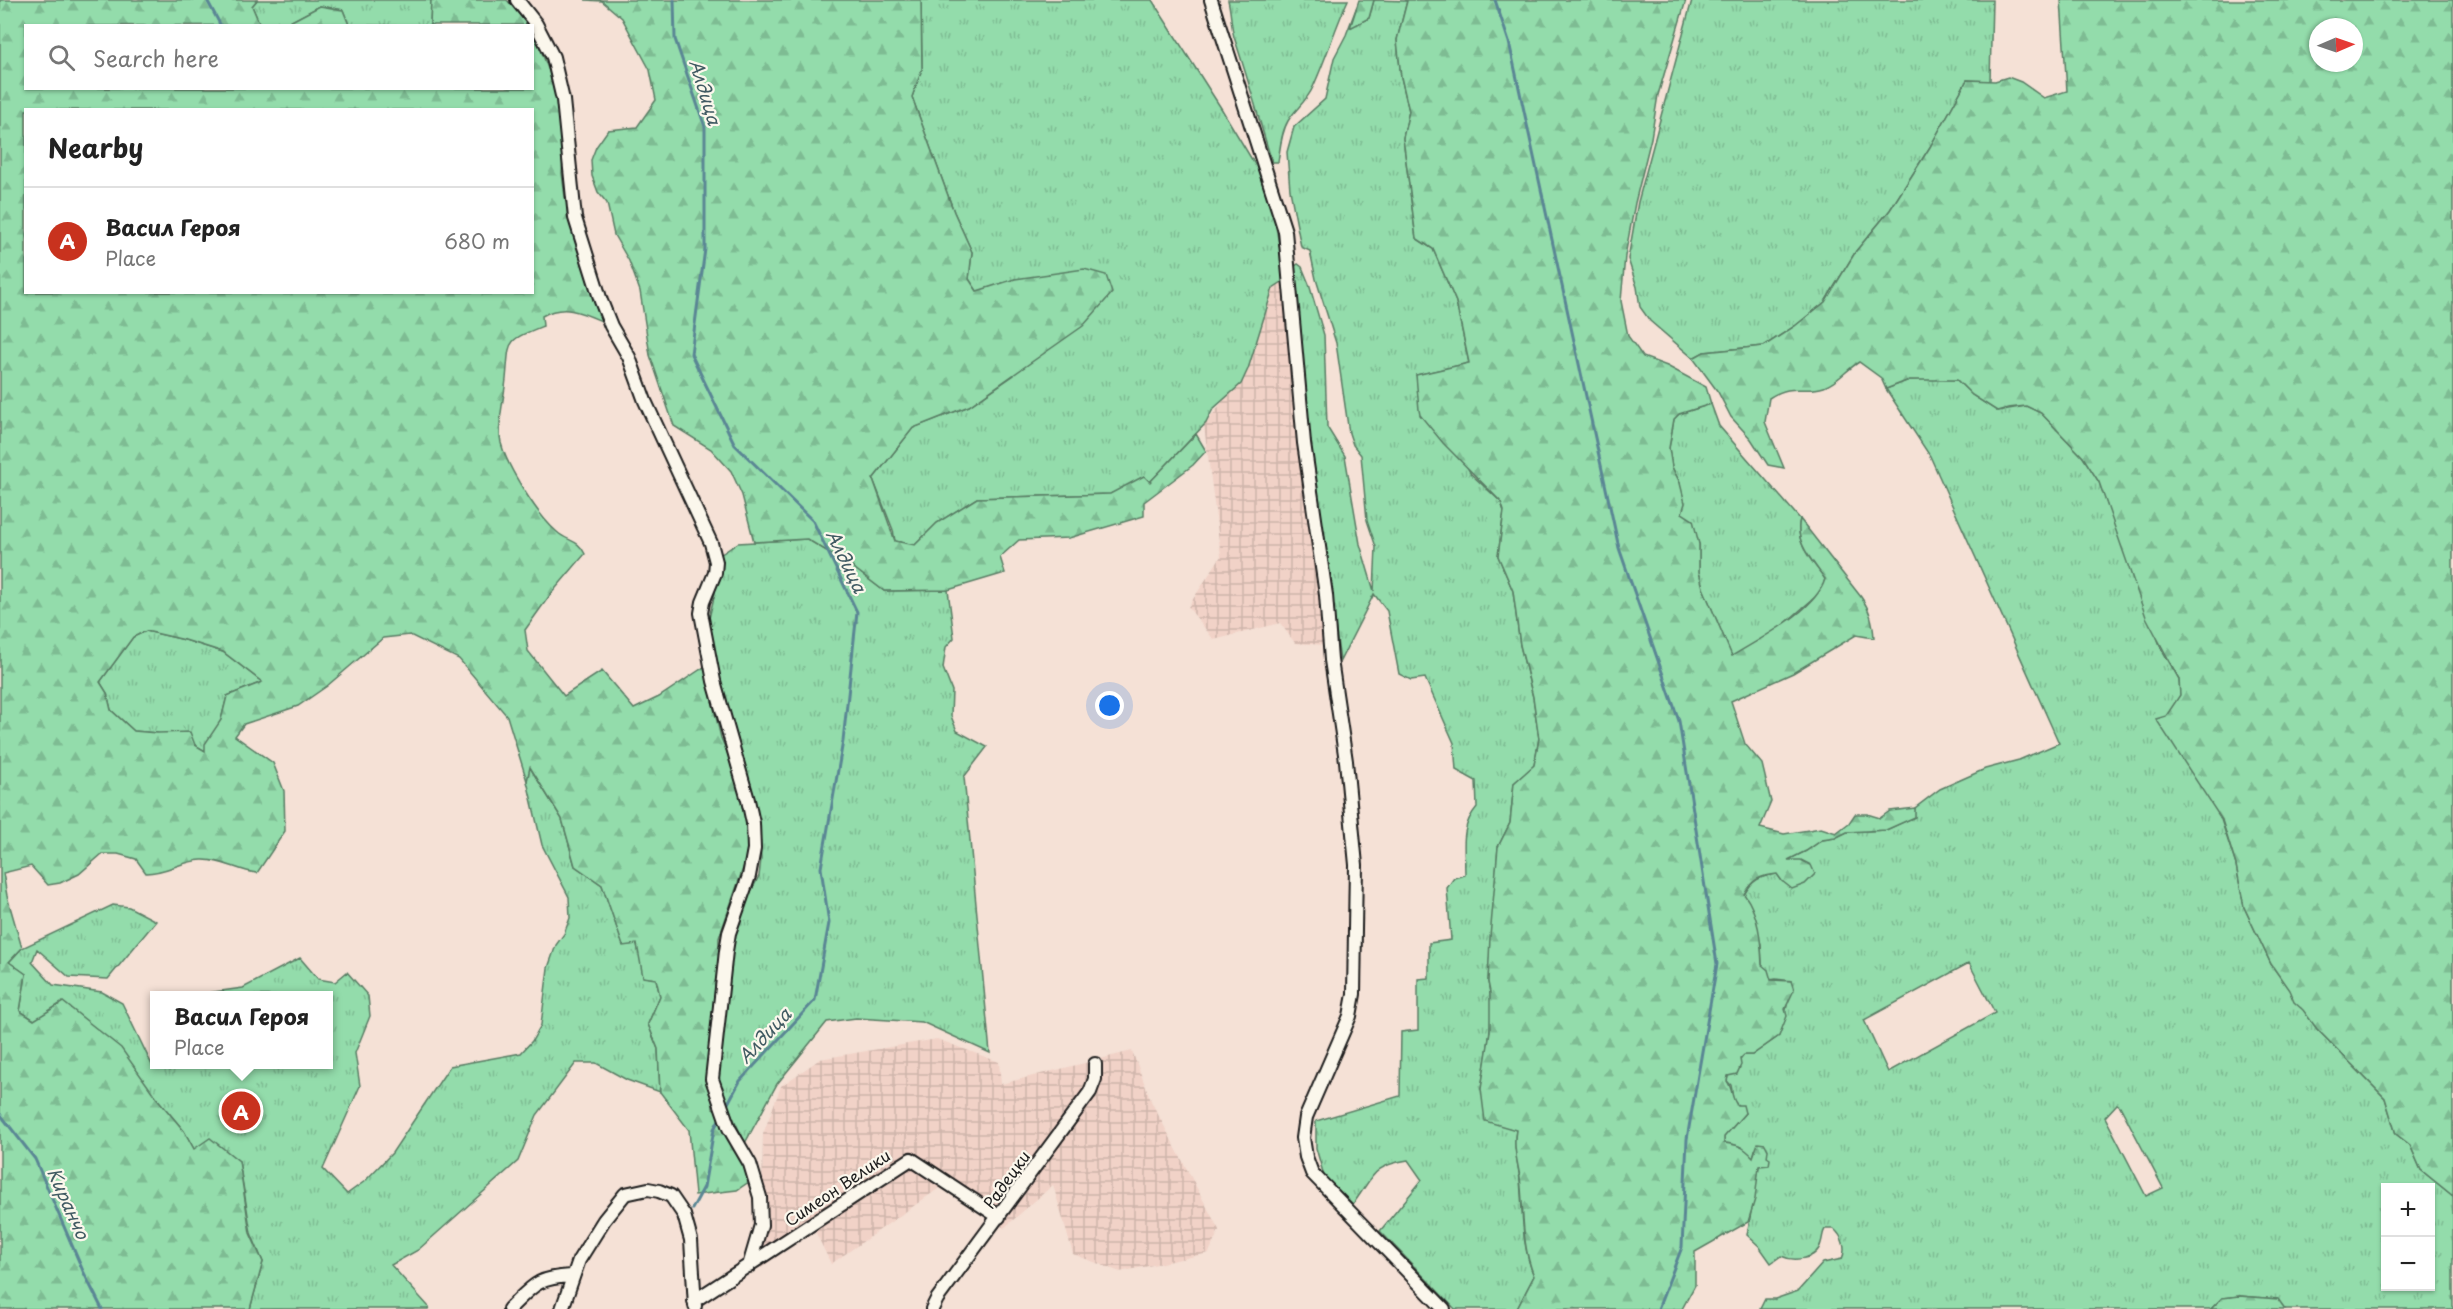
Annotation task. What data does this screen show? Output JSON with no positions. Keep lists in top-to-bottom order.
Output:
{
  "streets": {
    "street": ["Радецки", "Симеон Велики"]
  },
  "crossings": [
    ["Радецки", "Симеон Велики"]
  ],
  "water": ["Алдица", "Киранчо"],
  "north": "right",
  "page": {
    "search": "Search here",
    "heading": "Nearby",
    "list": [
      {
        "mark": "A",
        "name": "Васил Героя",
        "note": "Place",
        "value": "680 m"
      }
    ],
    "popup": ["Васил Героя", "Place"],
    "pins": "A",
    "map_buttons": ["+", "−"]
  }
}
